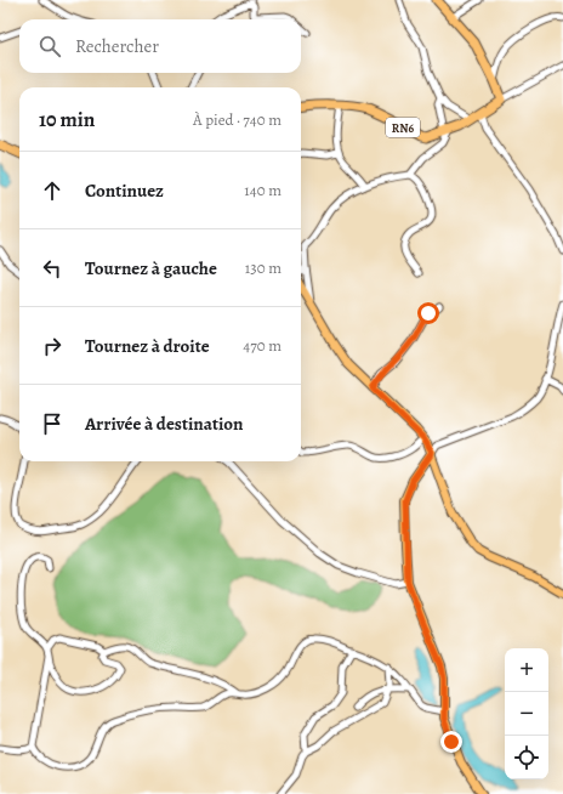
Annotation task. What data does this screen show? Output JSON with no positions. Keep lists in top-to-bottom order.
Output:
{
  "streets": {
    "highway": ["RN6"]
  },
  "page": {
    "search": "Rechercher",
    "heading": ["10 min", "À pied · 740 m"],
    "list": [
      ["Continuez", "140 m"],
      ["Tournez à gauche", "130 m"],
      ["Tournez à droite", "470 m"],
      "Arrivée à destination"
    ],
    "map_buttons": ["+", "−"]
  }
}
